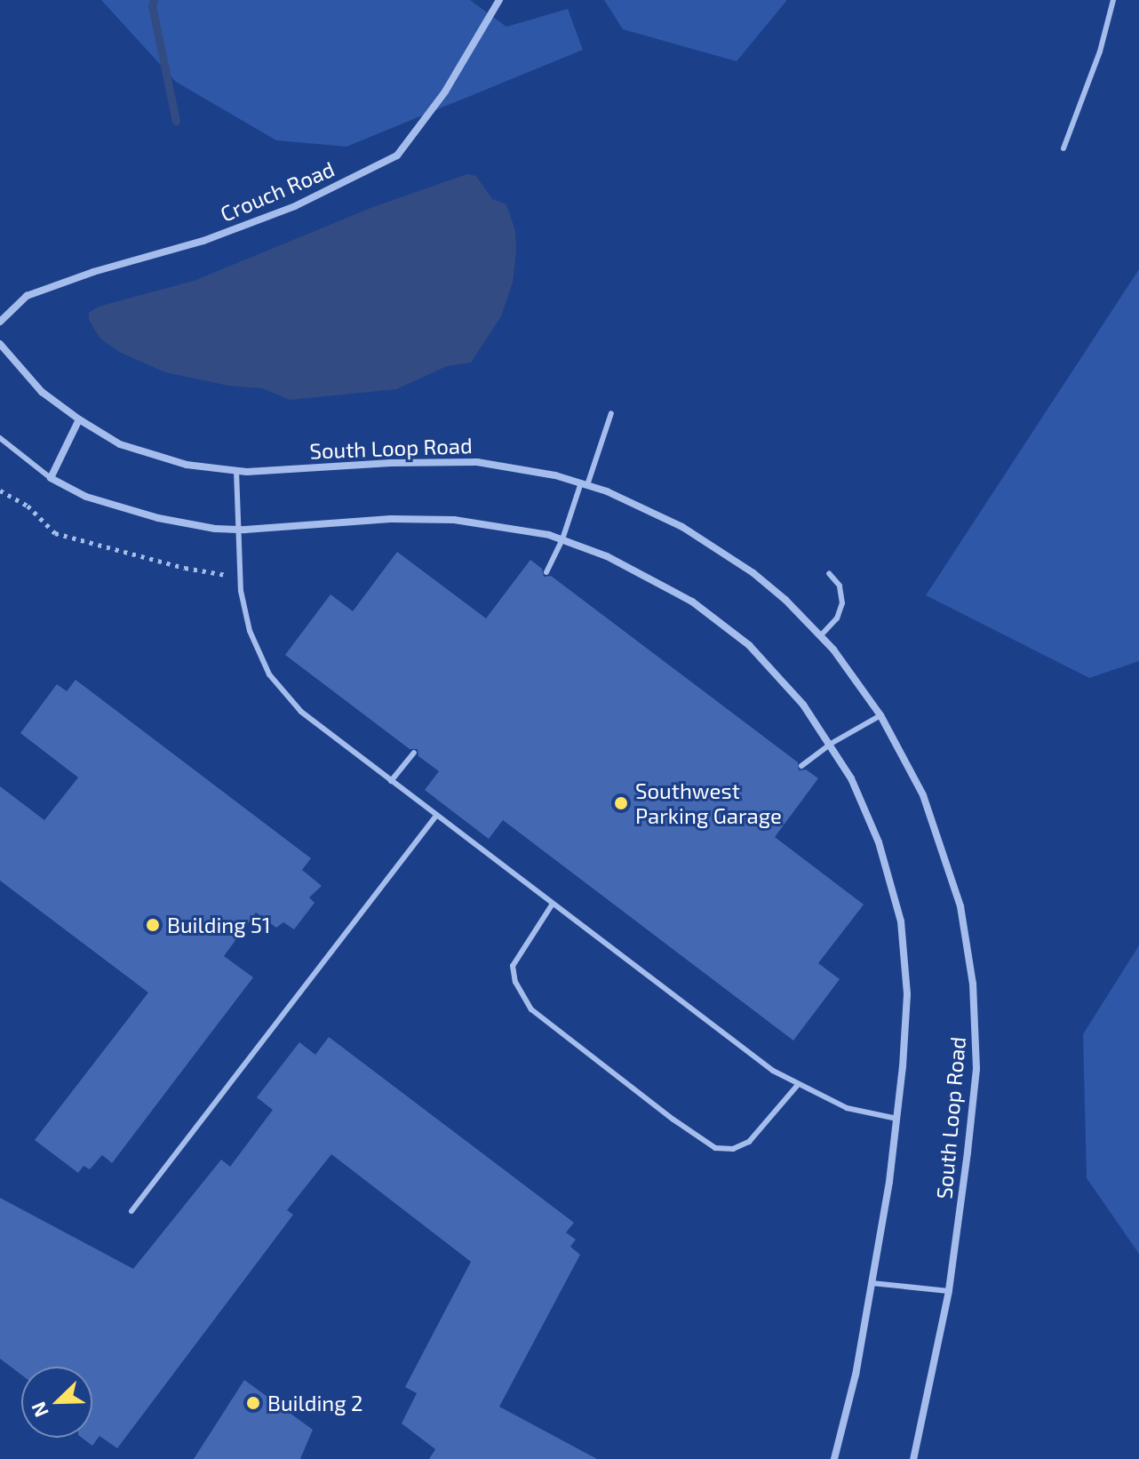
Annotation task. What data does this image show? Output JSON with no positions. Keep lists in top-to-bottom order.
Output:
{
  "streets": {
    "street": ["Crouch Road", "South Loop Road"]
  },
  "places": ["Southwest Parking Garage", "Building 51", "Building 2"],
  "north": "bottom left"
}
